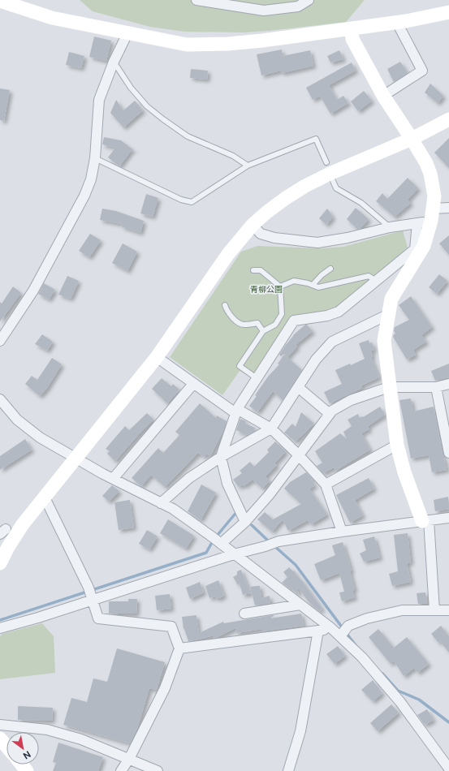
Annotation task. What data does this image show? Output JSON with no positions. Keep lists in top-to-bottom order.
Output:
{
  "parks": ["青柳公園"],
  "north": "bottom right"
}
